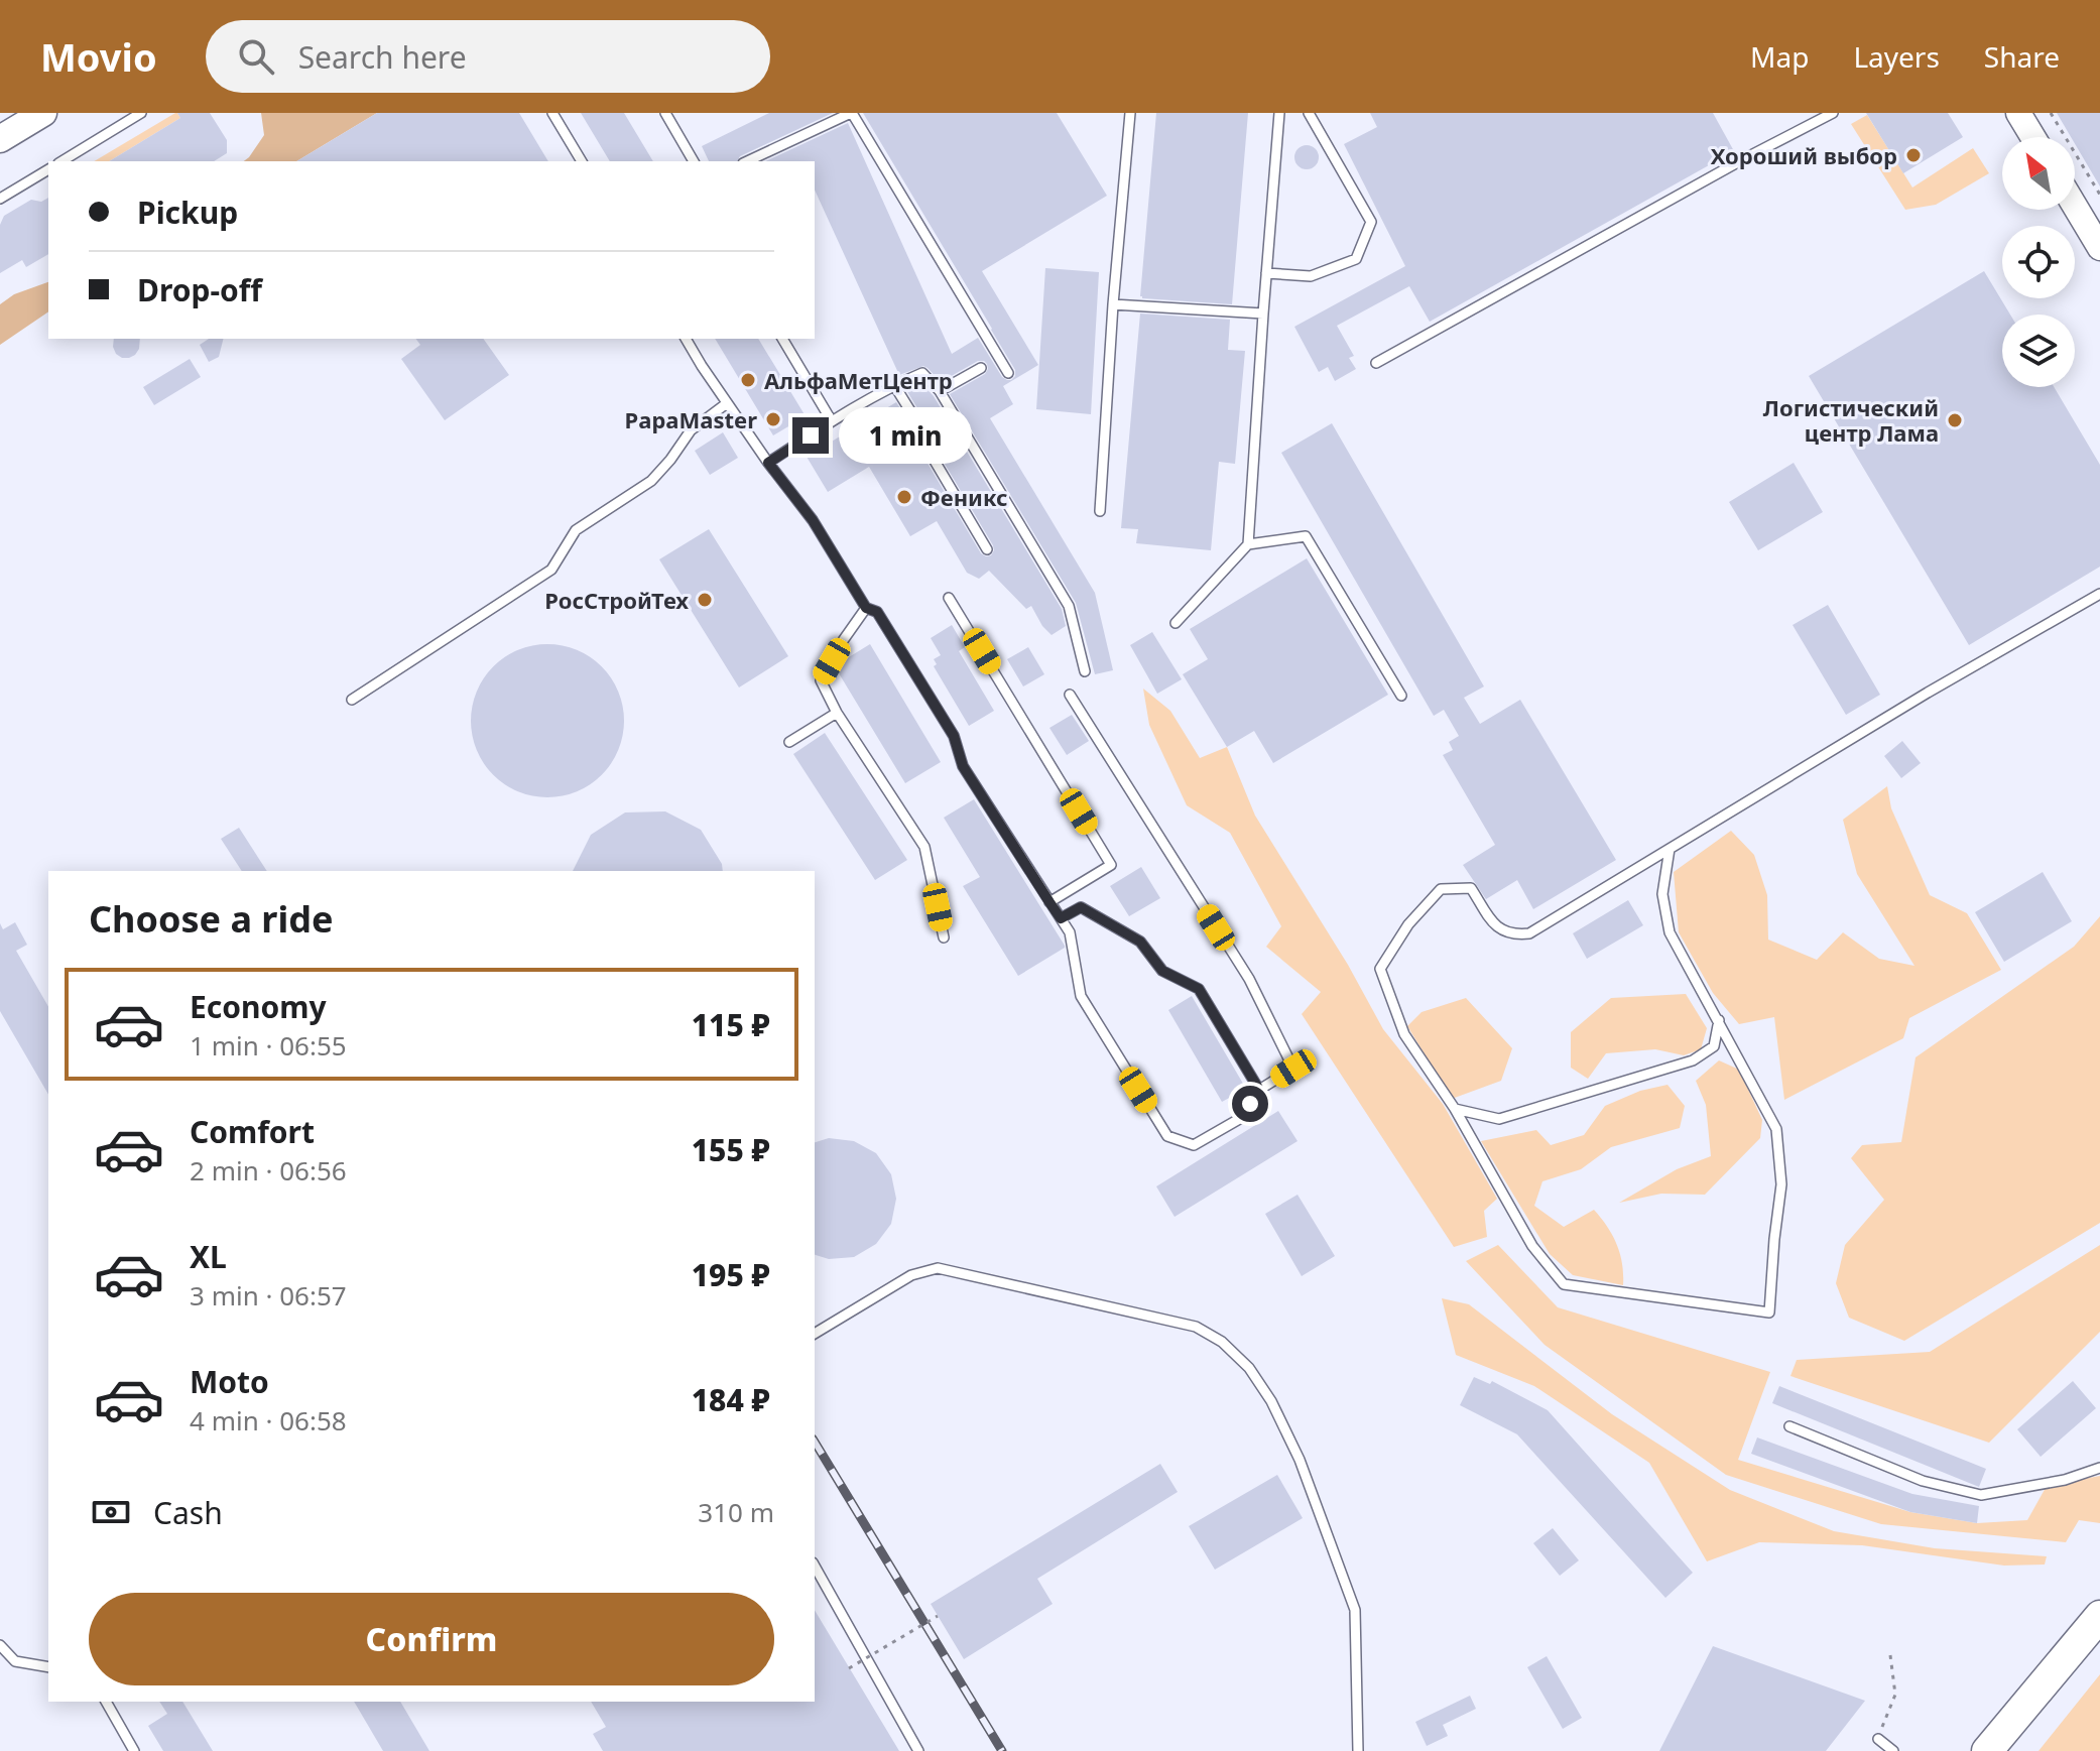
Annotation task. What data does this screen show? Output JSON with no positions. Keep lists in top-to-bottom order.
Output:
{
  "places": [
    "Хороший выбор",
    "АльфаМетЦентр",
    "PapaMaster",
    "Логистический центр Лама",
    "Феникс",
    "РосСтройТех"
  ],
  "north": "top left",
  "page": {
    "header": "Movio",
    "search": "Search here",
    "nav": ["Map", "Layers", "Share"],
    "banner": ["Pickup", "Drop-off"],
    "bubble": "1 min",
    "heading": "Choose a ride",
    "list": [
      {
        "name": "Economy",
        "note": "1 min · 06:55",
        "value": "115 ₽"
      },
      {
        "name": "Comfort",
        "note": "2 min · 06:56",
        "value": "155 ₽"
      },
      {
        "name": "XL",
        "note": "3 min · 06:57",
        "value": "195 ₽"
      },
      {
        "name": "Moto",
        "note": "4 min · 06:58",
        "value": "184 ₽"
      }
    ],
    "pay": ["Cash", "310 m"],
    "buttons": "Confirm"
  }
}
